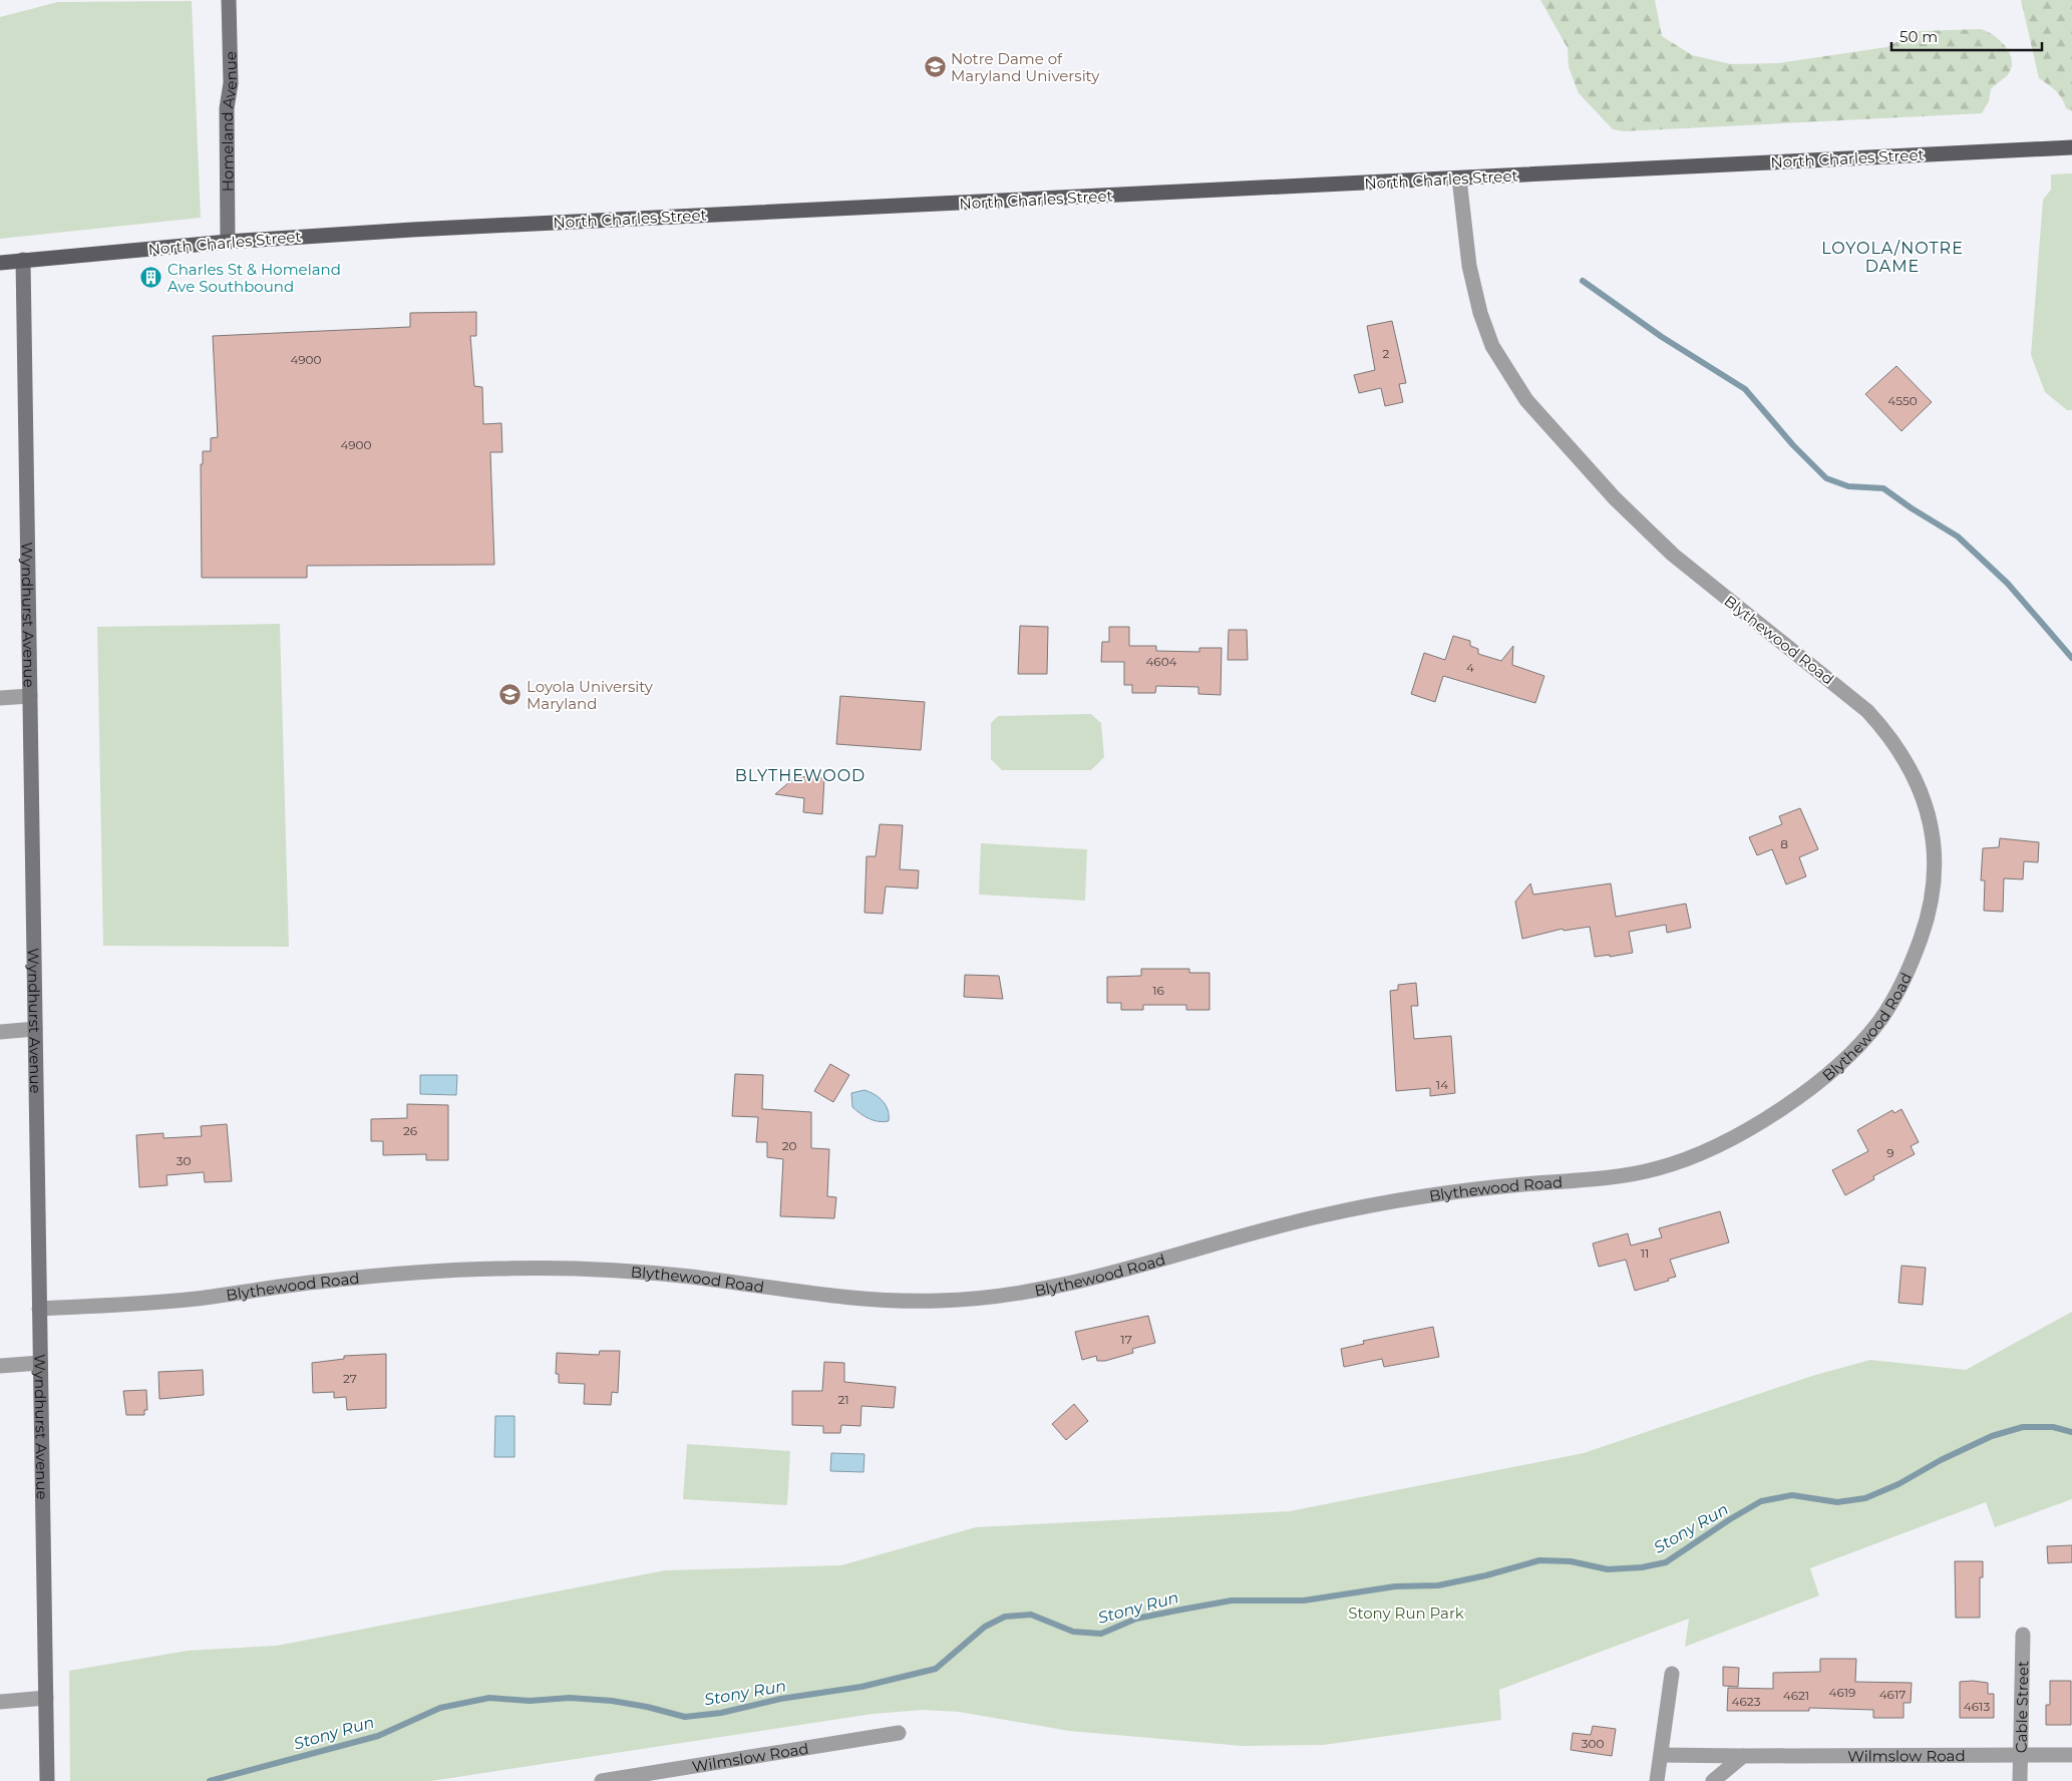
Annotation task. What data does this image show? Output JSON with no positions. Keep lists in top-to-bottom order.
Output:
{
  "streets": {
    "main road": ["North Charles Street"],
    "street": [
      "Homeland Avenue",
      "Wyndhurst Avenue",
      "Blythewood Road",
      "Cable Street",
      "Wilmslow Road"
    ]
  },
  "crossings": [
    ["Homeland Avenue", "North Charles Street"],
    ["North Charles Street", "Wyndhurst Avenue"],
    ["North Charles Street", "Blythewood Road"],
    ["Wyndhurst Avenue", "Blythewood Road"],
    ["Cable Street", "Wilmslow Road"]
  ],
  "districts": ["LOYOLA/NOTRE DAME", "BLYTHEWOOD"],
  "water": ["Stony Run"],
  "parks": ["Stony Run Park"],
  "places": {
    "school or university": ["Notre Dame of Maryland University", "Loyola University Maryland"],
    "building": ["Charles St & Homeland Ave Southbound"]
  },
  "house_numbers": [
    "2",
    "4900",
    "4550",
    "4900",
    "4604",
    "4",
    "8",
    "16",
    "14",
    "26",
    "20",
    "9",
    "30",
    "11",
    "17",
    "27",
    "21",
    "4619",
    "4617",
    "4621",
    "4623",
    "4613",
    "300"
  ],
  "scale_bar": "50 m"
}
